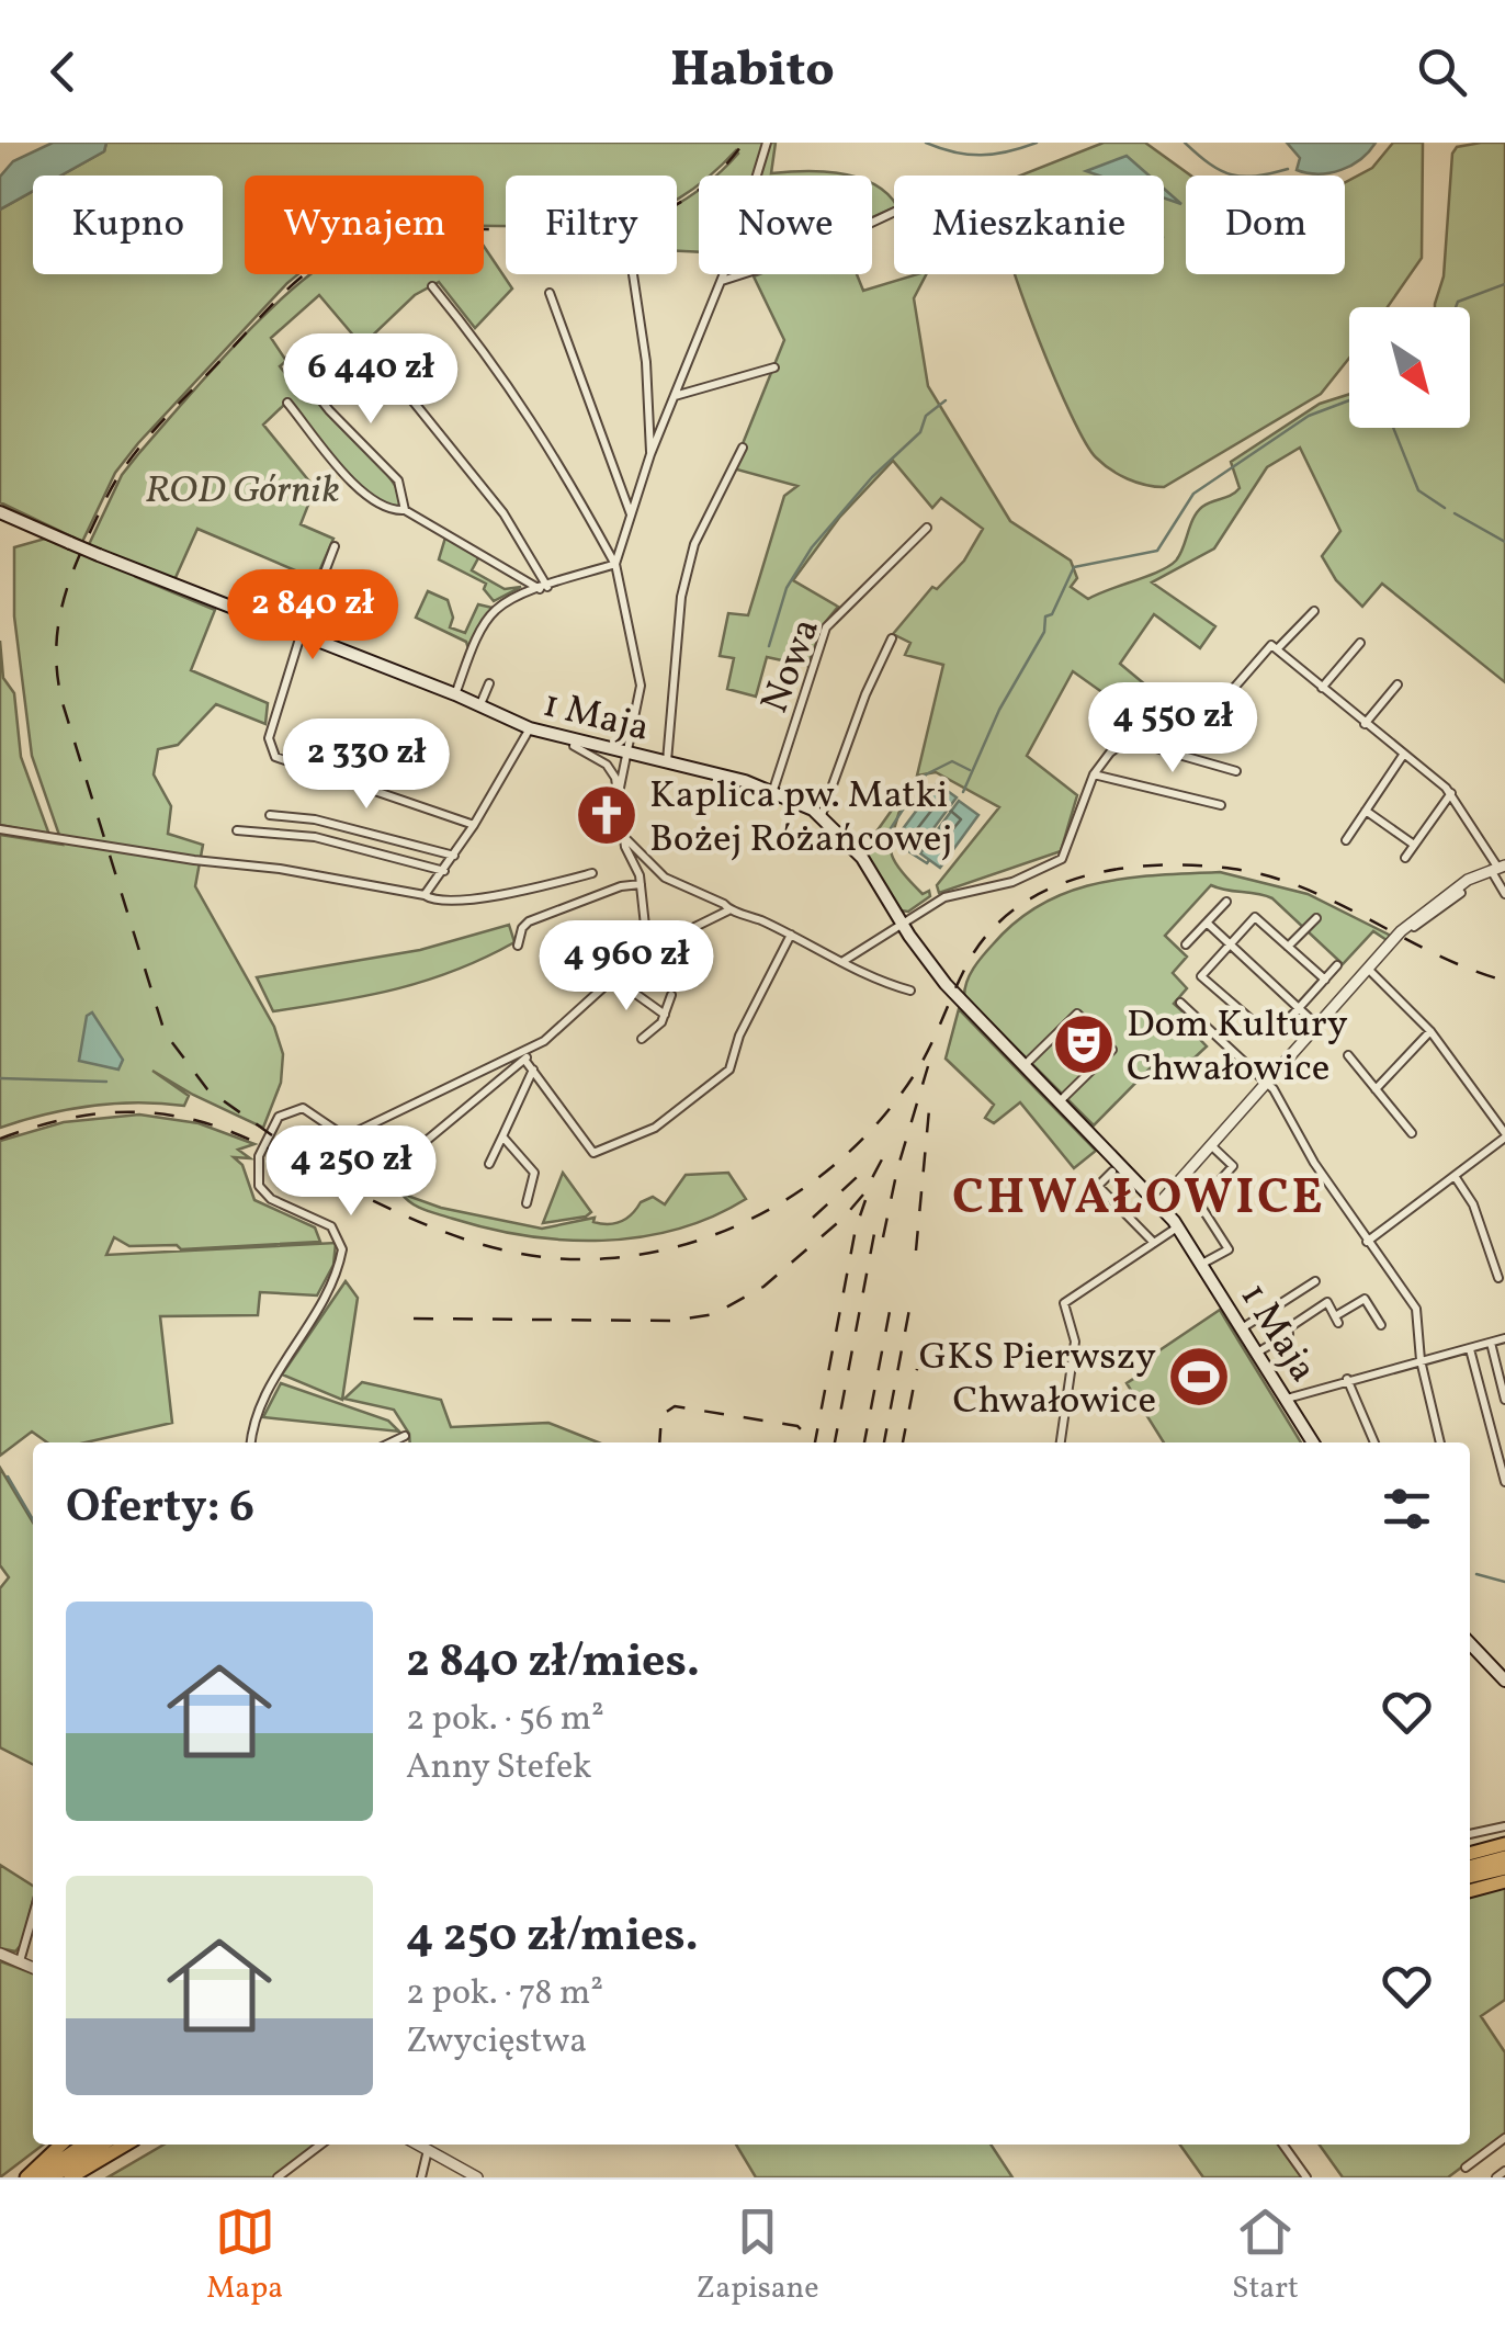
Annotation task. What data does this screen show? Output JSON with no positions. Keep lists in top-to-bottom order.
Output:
{
  "streets": {
    "main road": ["1 Maja"],
    "street": ["Nowa"]
  },
  "crossings": [
    ["Nowa", "1 Maja"]
  ],
  "districts": ["CHWAŁOWICE"],
  "parks": ["ROD Górnik"],
  "places": {
    "church": ["Kaplica pw. Matki Bożej Różańcowej"],
    "theatre": ["Dom Kultury Chwałowice"],
    "sports": ["GKS Pierwszy Chwałowice"]
  },
  "north": "bottom right",
  "page": {
    "header": "Habito",
    "chip": [
      "Kupno",
      "Wynajem",
      "Filtry",
      "Nowe",
      "Mieszkanie",
      "Dom"
    ],
    "price": [
      "6 440 zł",
      "2 840 zł",
      "4 550 zł",
      "2 330 zł",
      "4 960 zł",
      "4 250 zł"
    ],
    "heading": "Oferty: 6",
    "list": [
      {
        "name": "2 840 zł/mies.",
        "note": "2 pok. · 56 m² · Anny Stefek"
      },
      {
        "name": "4 250 zł/mies.",
        "note": "2 pok. · 78 m² · Zwycięstwa"
      }
    ],
    "tabs": ["Mapa", "Zapisane", "Start"]
  }
}
